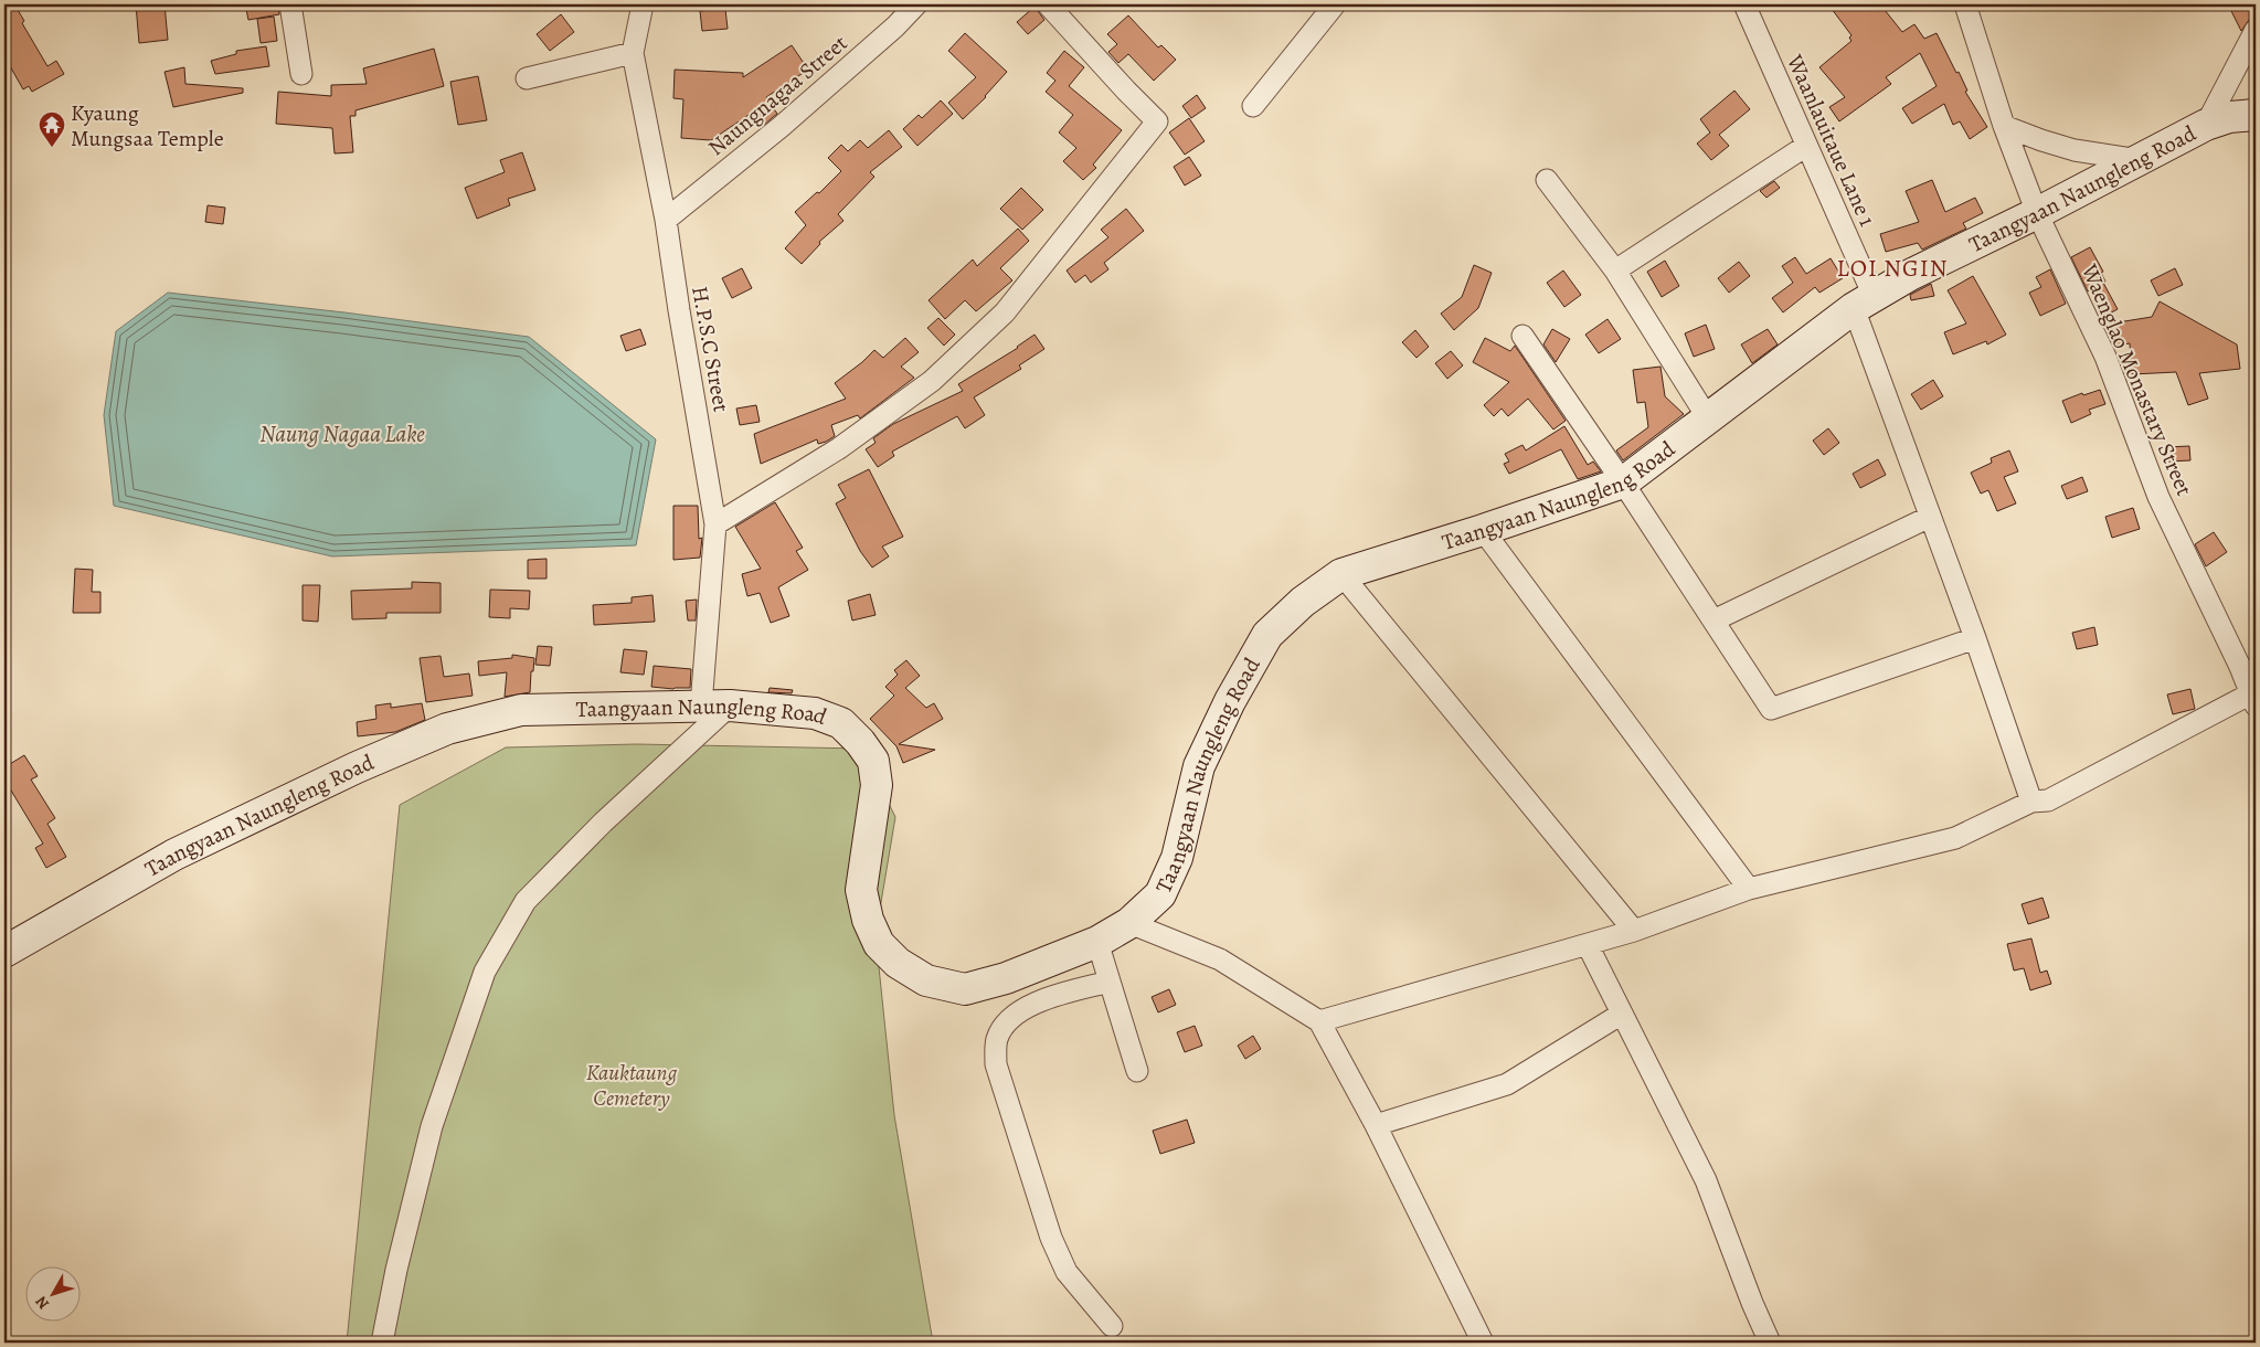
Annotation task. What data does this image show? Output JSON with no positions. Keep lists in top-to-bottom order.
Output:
{
  "streets": {
    "street": [
      "Naungnagaa Street",
      "Waanlauitaue Lane 1",
      "Taangyaan Naungleng Road",
      "H.P.S.C Street",
      "Waenglao Monastary Street"
    ]
  },
  "crossings": [
    ["Naungnagaa Street", "H.P.S.C Street"],
    ["Waanlauitaue Lane 1", "Taangyaan Naungleng Road"],
    ["Taangyaan Naungleng Road", "H.P.S.C Street"],
    ["Taangyaan Naungleng Road", "Waenglao Monastary Street"]
  ],
  "districts": ["LOI NGIN"],
  "water": ["Naung Nagaa Lake"],
  "parks": ["Kauktaung Cemetery"],
  "places": {
    "temple": ["Kyaung Mungsaa Temple"]
  },
  "north": "bottom left"
}
